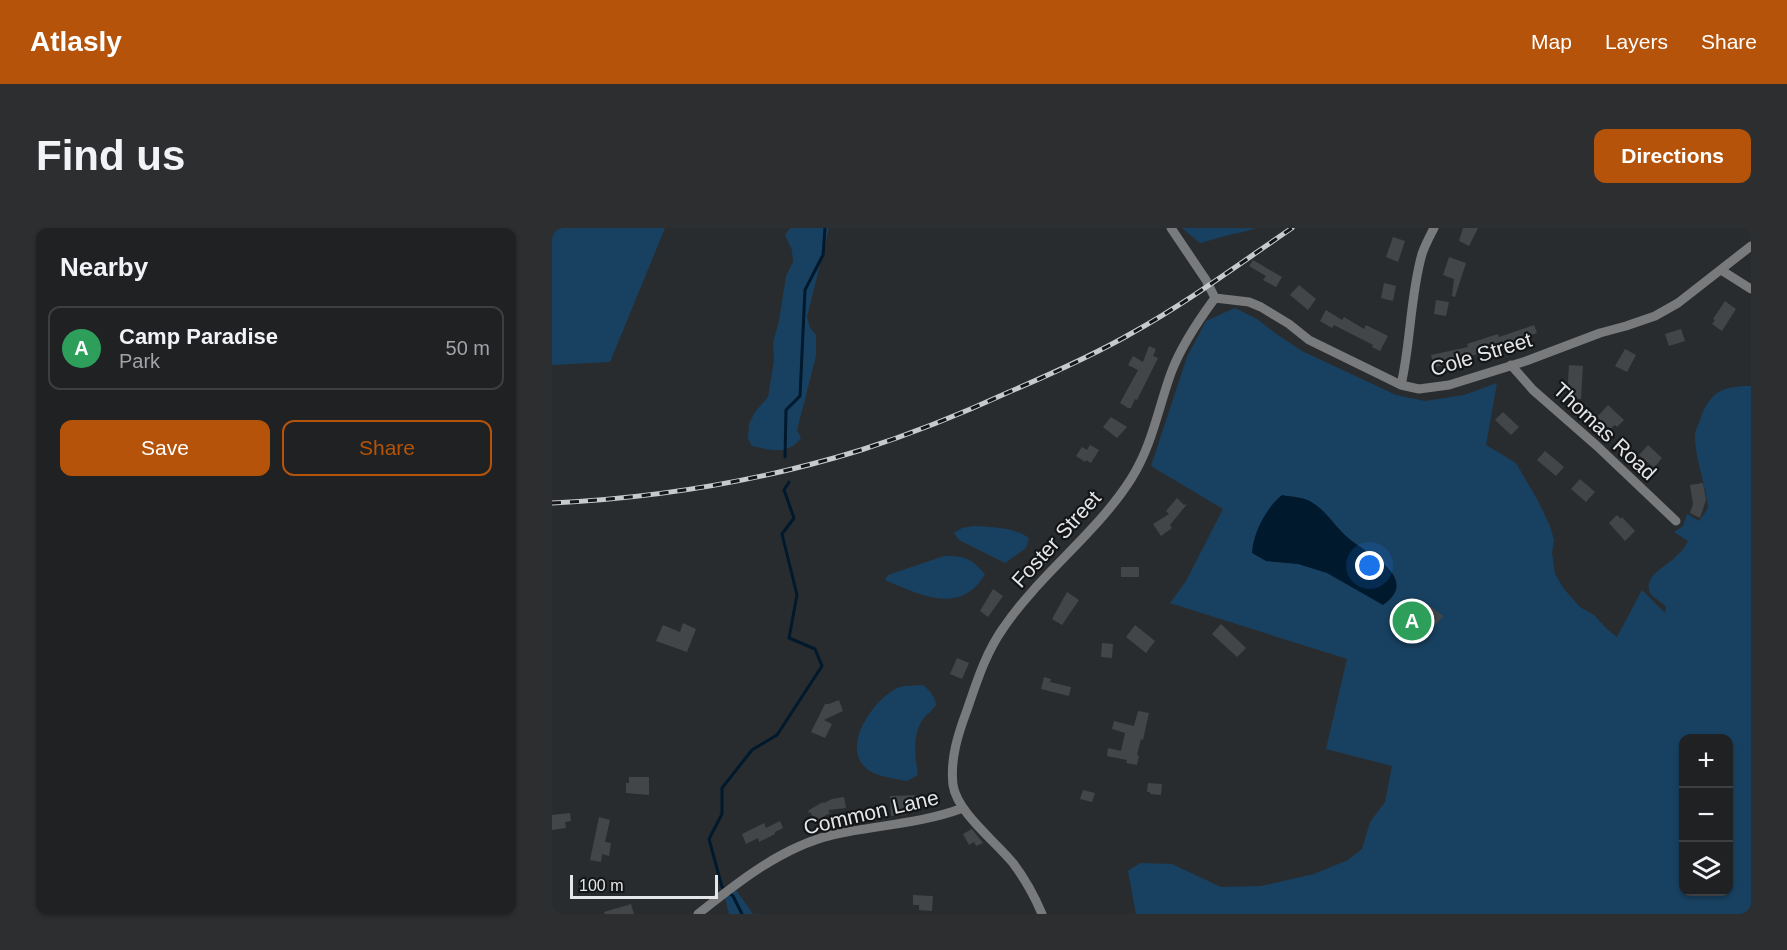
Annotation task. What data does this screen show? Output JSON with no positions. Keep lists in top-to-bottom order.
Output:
{
  "streets": {
    "street": [
      "Cole Street",
      "Thomas Road",
      "Foster Street",
      "Common Lane"
    ]
  },
  "crossings": [
    ["Cole Street", "Thomas Road"],
    ["Cole Street", "Foster Street"],
    ["Foster Street", "Common Lane"]
  ],
  "scale_bar": "100 m",
  "page": {
    "header": "Atlasly",
    "nav": ["Map", "Layers", "Share"],
    "buttons": [
      "Directions",
      ["Save", "Share"]
    ],
    "title": "Find us",
    "heading": "Nearby",
    "list": [
      {
        "mark": "A",
        "name": "Camp Paradise",
        "note": "Park",
        "value": "50 m"
      }
    ],
    "pins": "A",
    "map_buttons": ["+", "−"],
    "scale": "100 m"
  }
}
